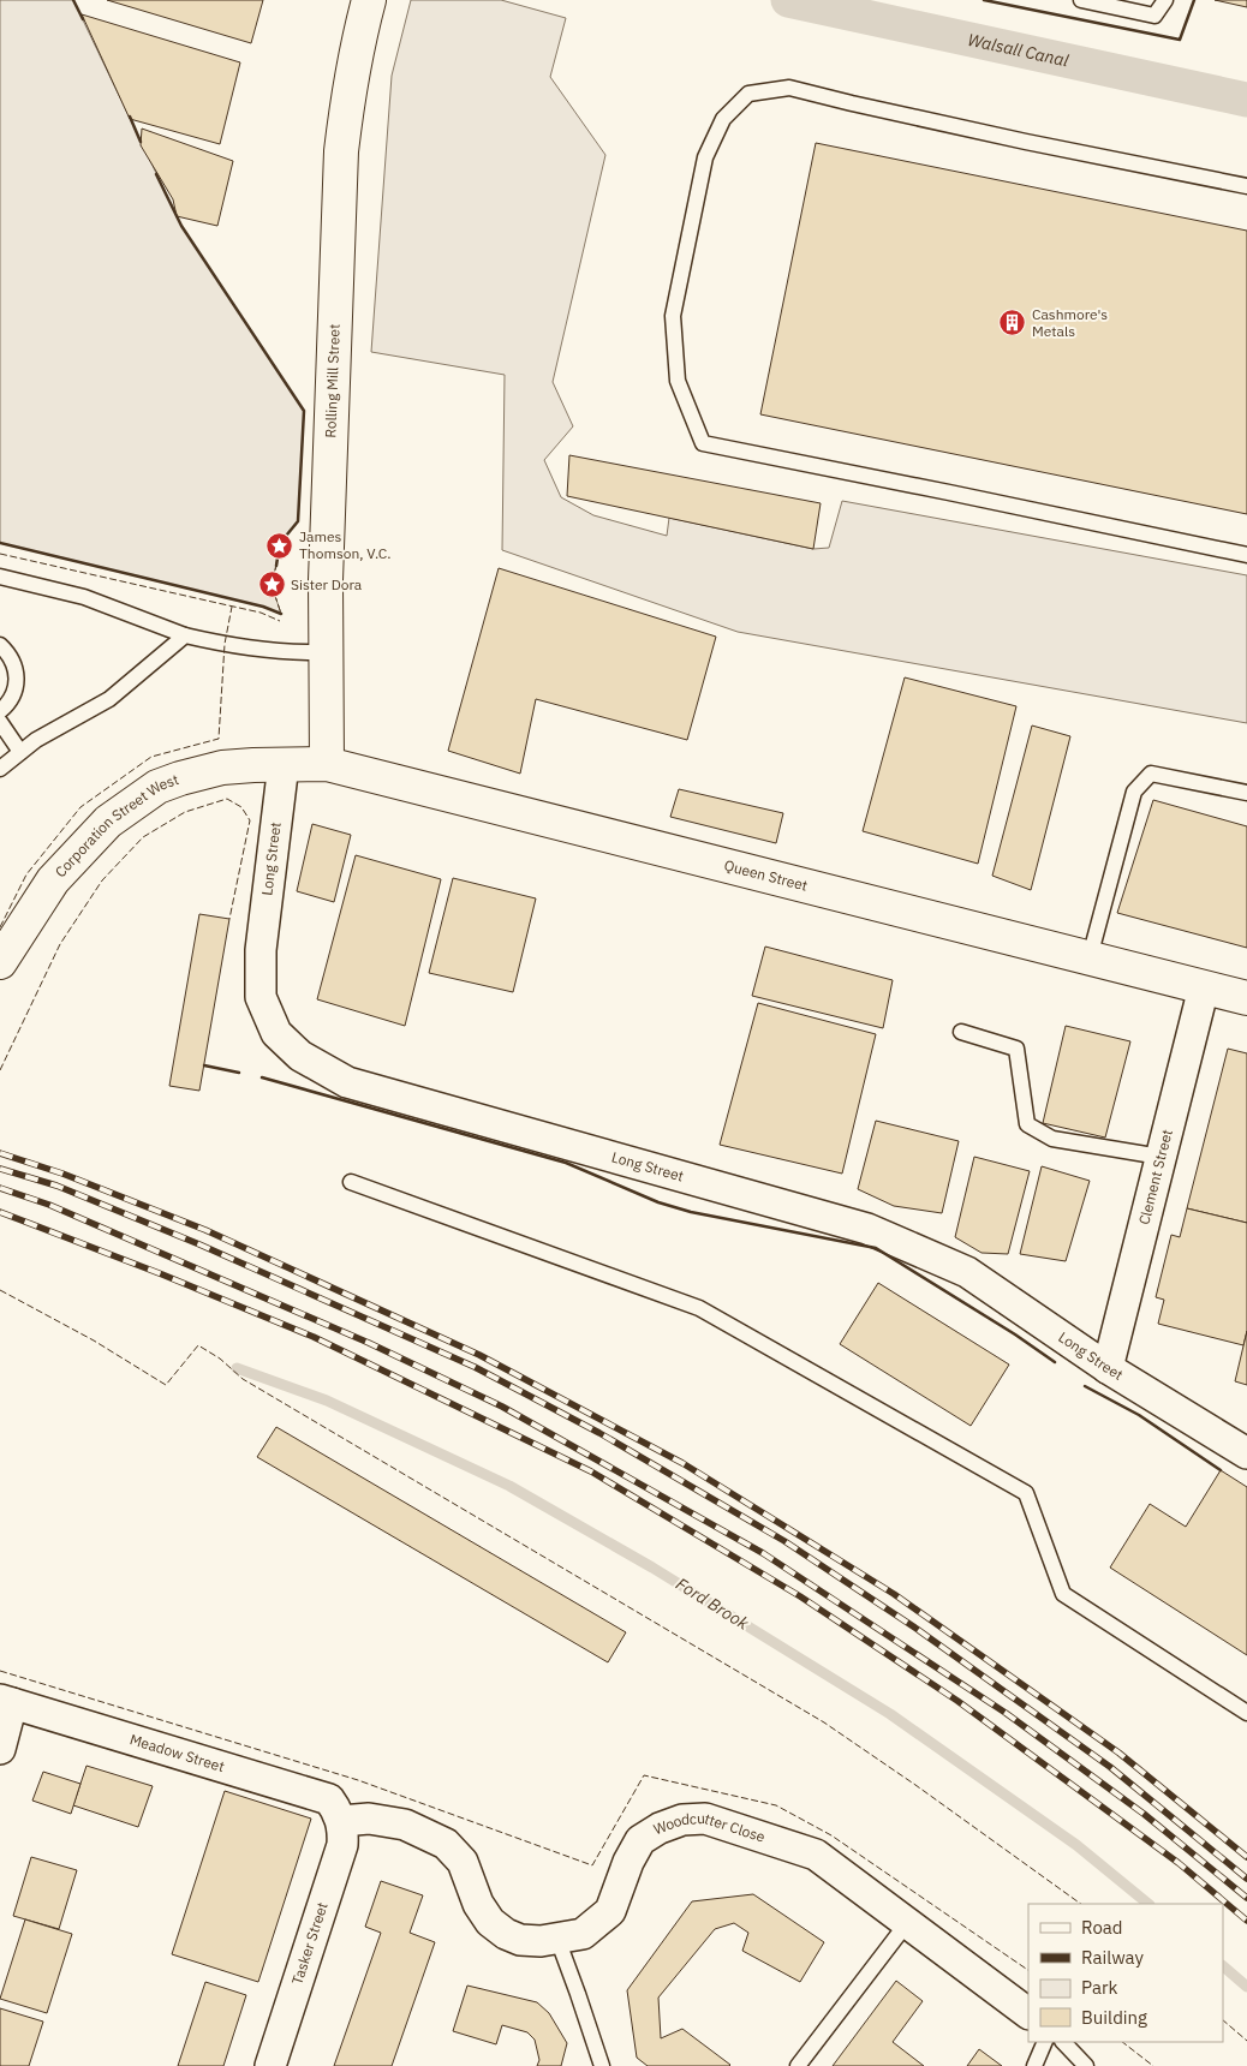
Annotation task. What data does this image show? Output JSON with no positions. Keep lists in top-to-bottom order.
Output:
{
  "streets": {
    "street": [
      "Rolling Mill Street",
      "Corporation Street West",
      "Long Street",
      "Queen Street",
      "Clement Street",
      "Meadow Street",
      "Woodcutter Close",
      "Tasker Street"
    ]
  },
  "crossings": [
    ["Rolling Mill Street", "Queen Street"],
    ["Corporation Street West", "Long Street"],
    ["Corporation Street West", "Queen Street"],
    ["Long Street", "Queen Street"],
    ["Long Street", "Clement Street"],
    ["Queen Street", "Clement Street"],
    ["Meadow Street", "Woodcutter Close"],
    ["Meadow Street", "Tasker Street"],
    ["Woodcutter Close", "Tasker Street"]
  ],
  "water": ["Walsall Canal", "Ford Brook"],
  "places": {
    "building": ["Cashmore's Metals"],
    "place": ["James Thomson, V.C.", "Sister Dora"]
  },
  "legend": [
    "Road",
    "Railway",
    "Park",
    "Building"
  ]
}
